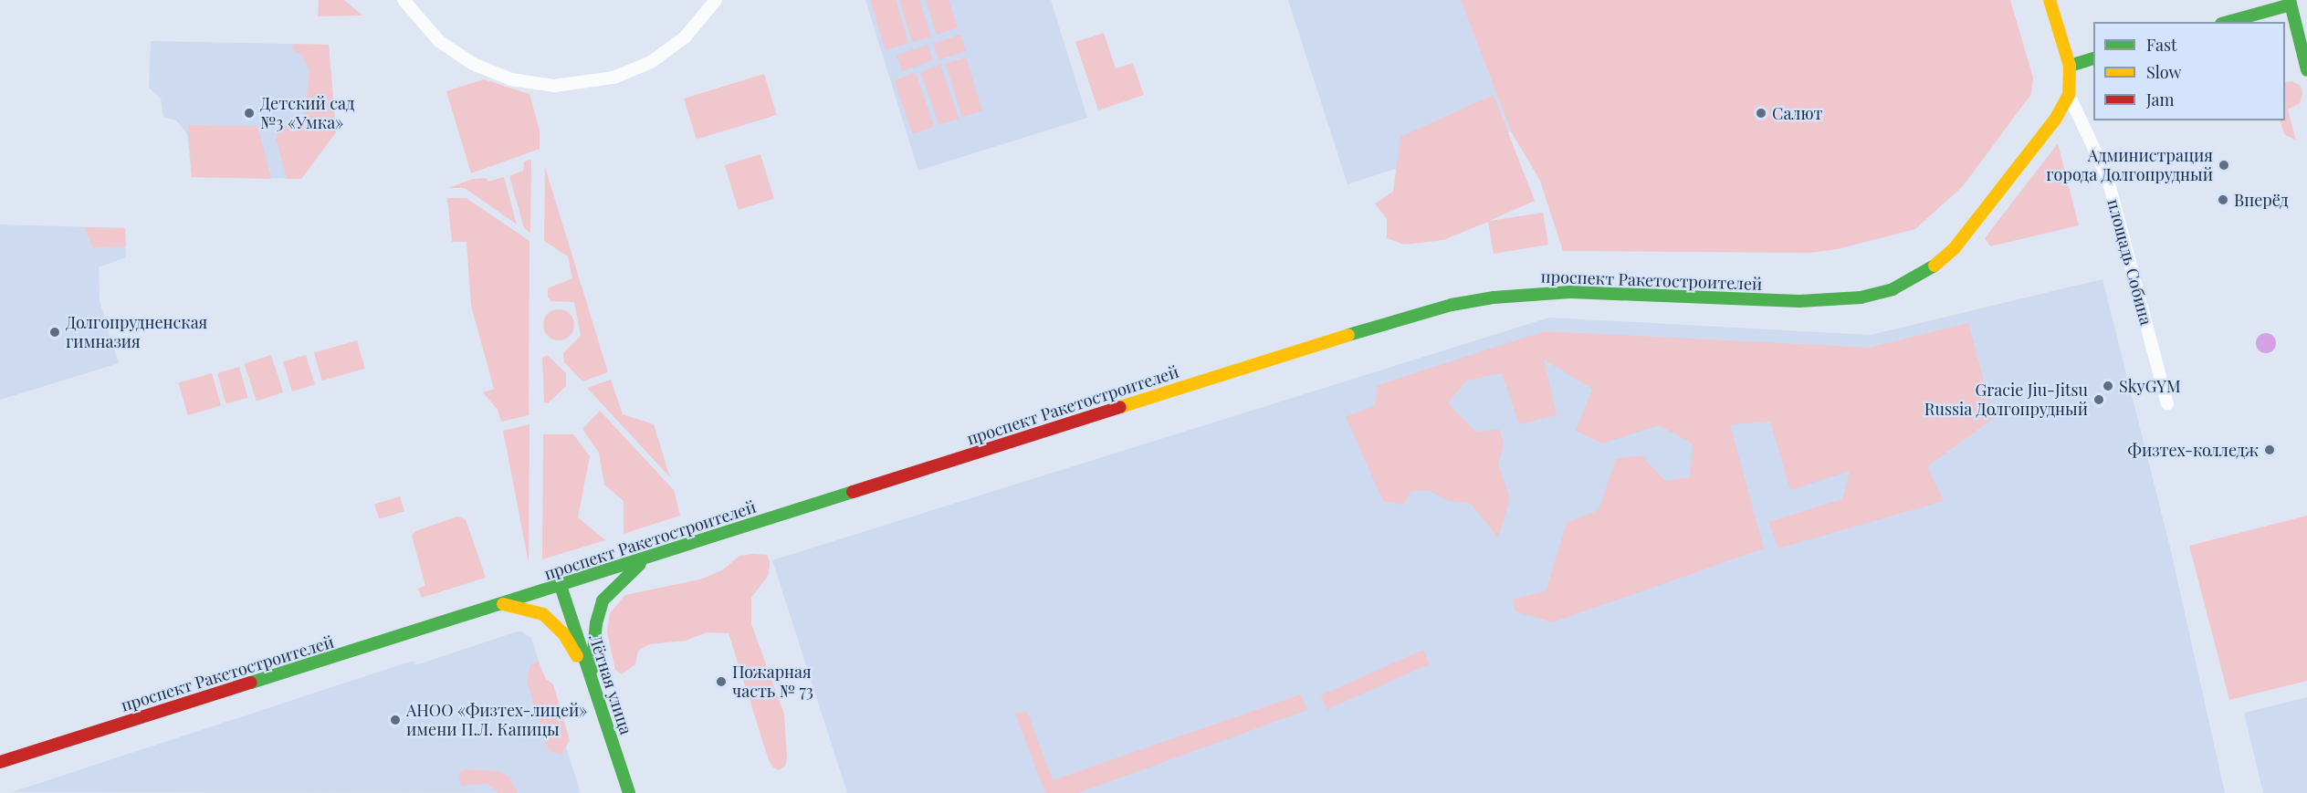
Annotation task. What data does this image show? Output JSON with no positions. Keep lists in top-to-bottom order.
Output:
{
  "streets": {
    "main road": ["проспект Ракетостроителей", "Лётная улица"],
    "street": ["площадь Собина"]
  },
  "crossings": [
    ["площадь Собина", "проспект Ракетостроителей"],
    ["проспект Ракетостроителей", "Лётная улица"]
  ],
  "places": [
    "Детский сад №3 «Умка»",
    "Салют",
    "Администрация города Долгопрудный",
    "Вперёд",
    "Долгопрудненская гимназия",
    "SkyGYM",
    "Gracie Jiu-Jitsu Russia Долгопрудный",
    "Физтех-колледж",
    "Пожарная часть № 73",
    "АНОО «Физтех-лицей» имени П.Л. Капицы"
  ],
  "legend": ["Fast", "Slow", "Jam"]
}
